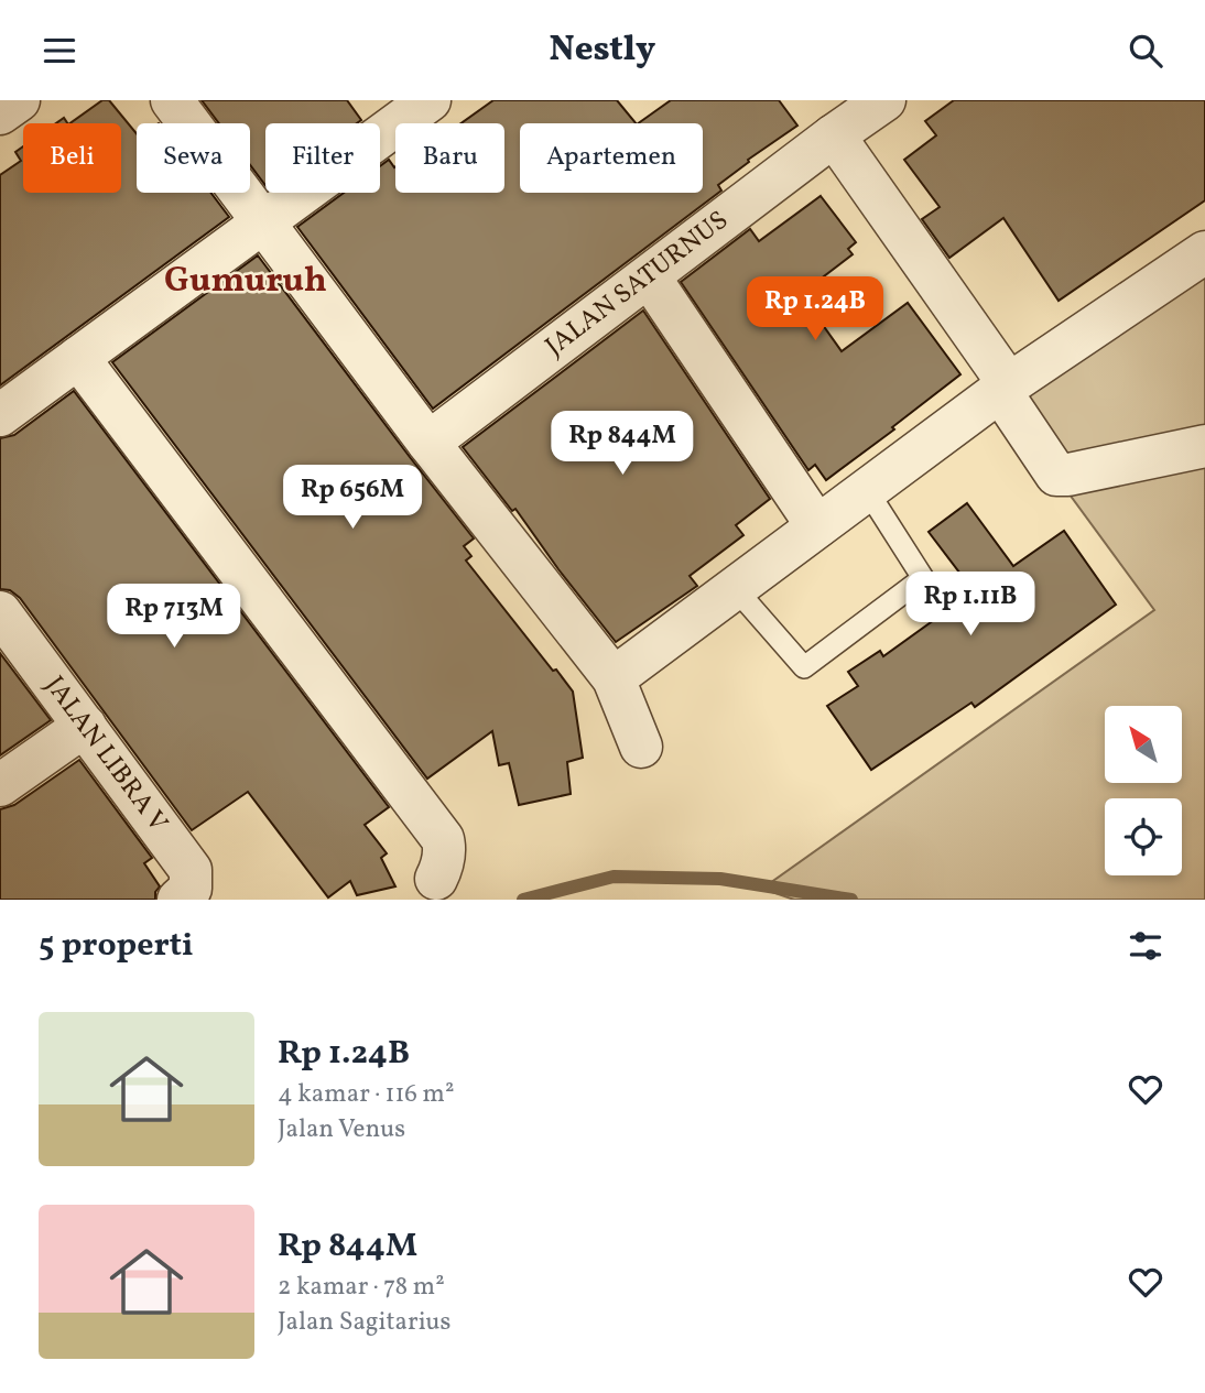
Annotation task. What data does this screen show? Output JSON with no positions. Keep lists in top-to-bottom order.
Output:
{
  "streets": {
    "street": ["JALAN SATURNUS", "JALAN LIBRA V"]
  },
  "districts": ["Gumuruh"],
  "north": "top left",
  "page": {
    "header": "Nestly",
    "chip": [
      "Beli",
      "Sewa",
      "Filter",
      "Baru",
      "Apartemen"
    ],
    "price": [
      "Rp 1.24B",
      "Rp 844M",
      "Rp 656M",
      "Rp 1.11B",
      "Rp 713M"
    ],
    "heading": "5 properti",
    "list": [
      {
        "name": "Rp 1.24B",
        "note": "4 kamar · 116 m² · Jalan Venus"
      },
      {
        "name": "Rp 844M",
        "note": "2 kamar · 78 m² · Jalan Sagitarius"
      }
    ]
  }
}
